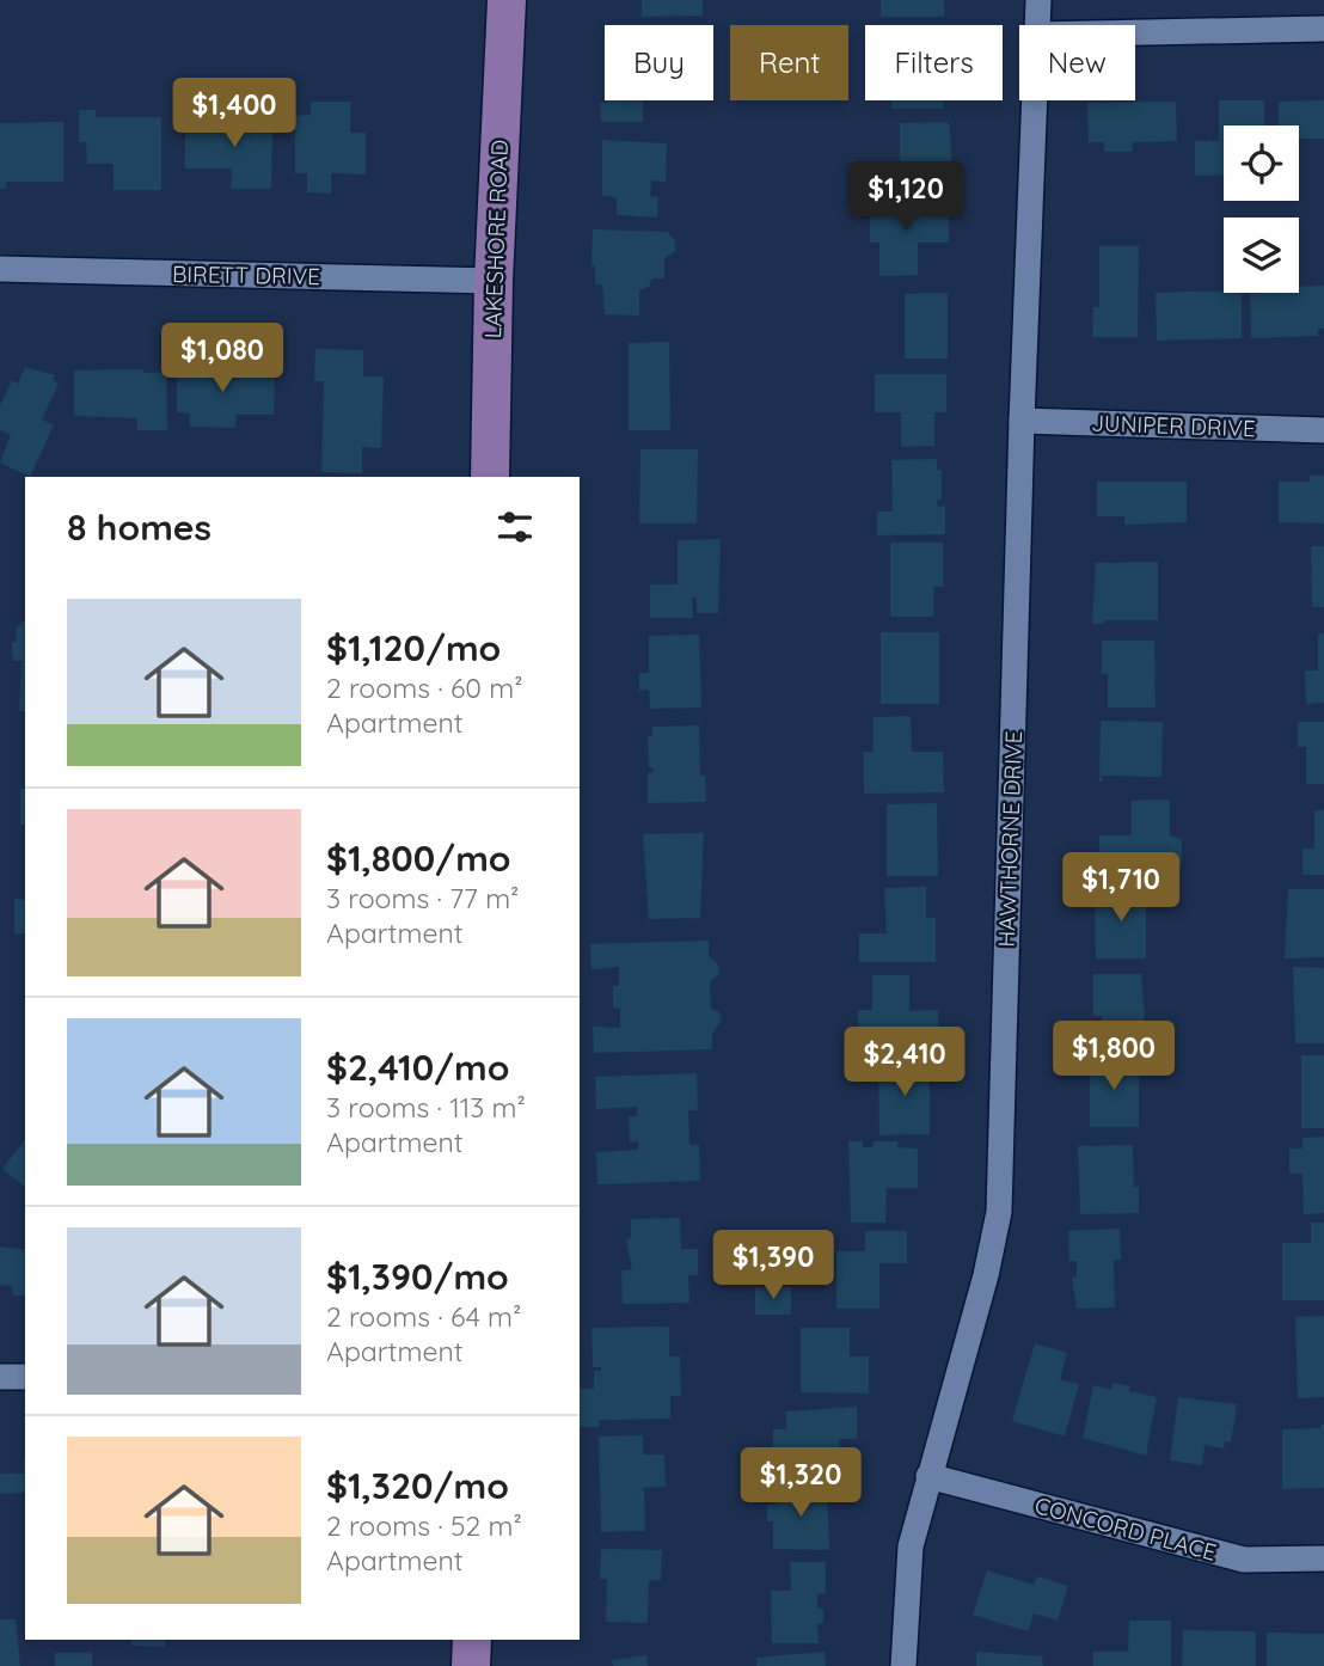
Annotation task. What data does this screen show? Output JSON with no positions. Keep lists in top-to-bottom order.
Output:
{
  "streets": {
    "main road": ["LAKESHORE ROAD"],
    "street": [
      "BIRETT DRIVE",
      "JUNIPER DRIVE",
      "HAWTHORNE DRIVE",
      "CONCORD PLACE"
    ]
  },
  "crossings": [
    ["LAKESHORE ROAD", "BIRETT DRIVE"],
    ["JUNIPER DRIVE", "HAWTHORNE DRIVE"],
    ["HAWTHORNE DRIVE", "CONCORD PLACE"]
  ],
  "page": {
    "chip": [
      "Buy",
      "Rent",
      "Filters",
      "New"
    ],
    "price": [
      "$1,400",
      "$1,120",
      "$1,080",
      "$1,710",
      "$1,800",
      "$2,410",
      "$1,390",
      "$1,320"
    ],
    "heading": "8 homes",
    "list": [
      {
        "name": "$1,120/mo",
        "note": "2 rooms · 60 m² · Apartment"
      },
      {
        "name": "$1,800/mo",
        "note": "3 rooms · 77 m² · Apartment"
      },
      {
        "name": "$2,410/mo",
        "note": "3 rooms · 113 m² · Apartment"
      },
      {
        "name": "$1,390/mo",
        "note": "2 rooms · 64 m² · Apartment"
      },
      {
        "name": "$1,320/mo",
        "note": "2 rooms · 52 m² · Apartment"
      }
    ]
  }
}
